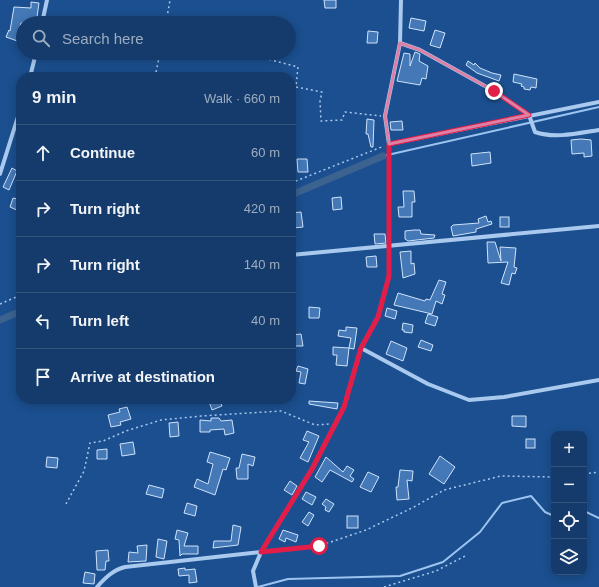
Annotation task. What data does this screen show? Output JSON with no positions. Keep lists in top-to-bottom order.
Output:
{
  "page": {
    "search": "Search here",
    "heading": ["9 min", "Walk · 660 m"],
    "list": [
      ["Continue", "60 m"],
      ["Turn right", "420 m"],
      ["Turn right", "140 m"],
      ["Turn left", "40 m"],
      "Arrive at destination"
    ],
    "map_buttons": ["+", "−"]
  }
}
